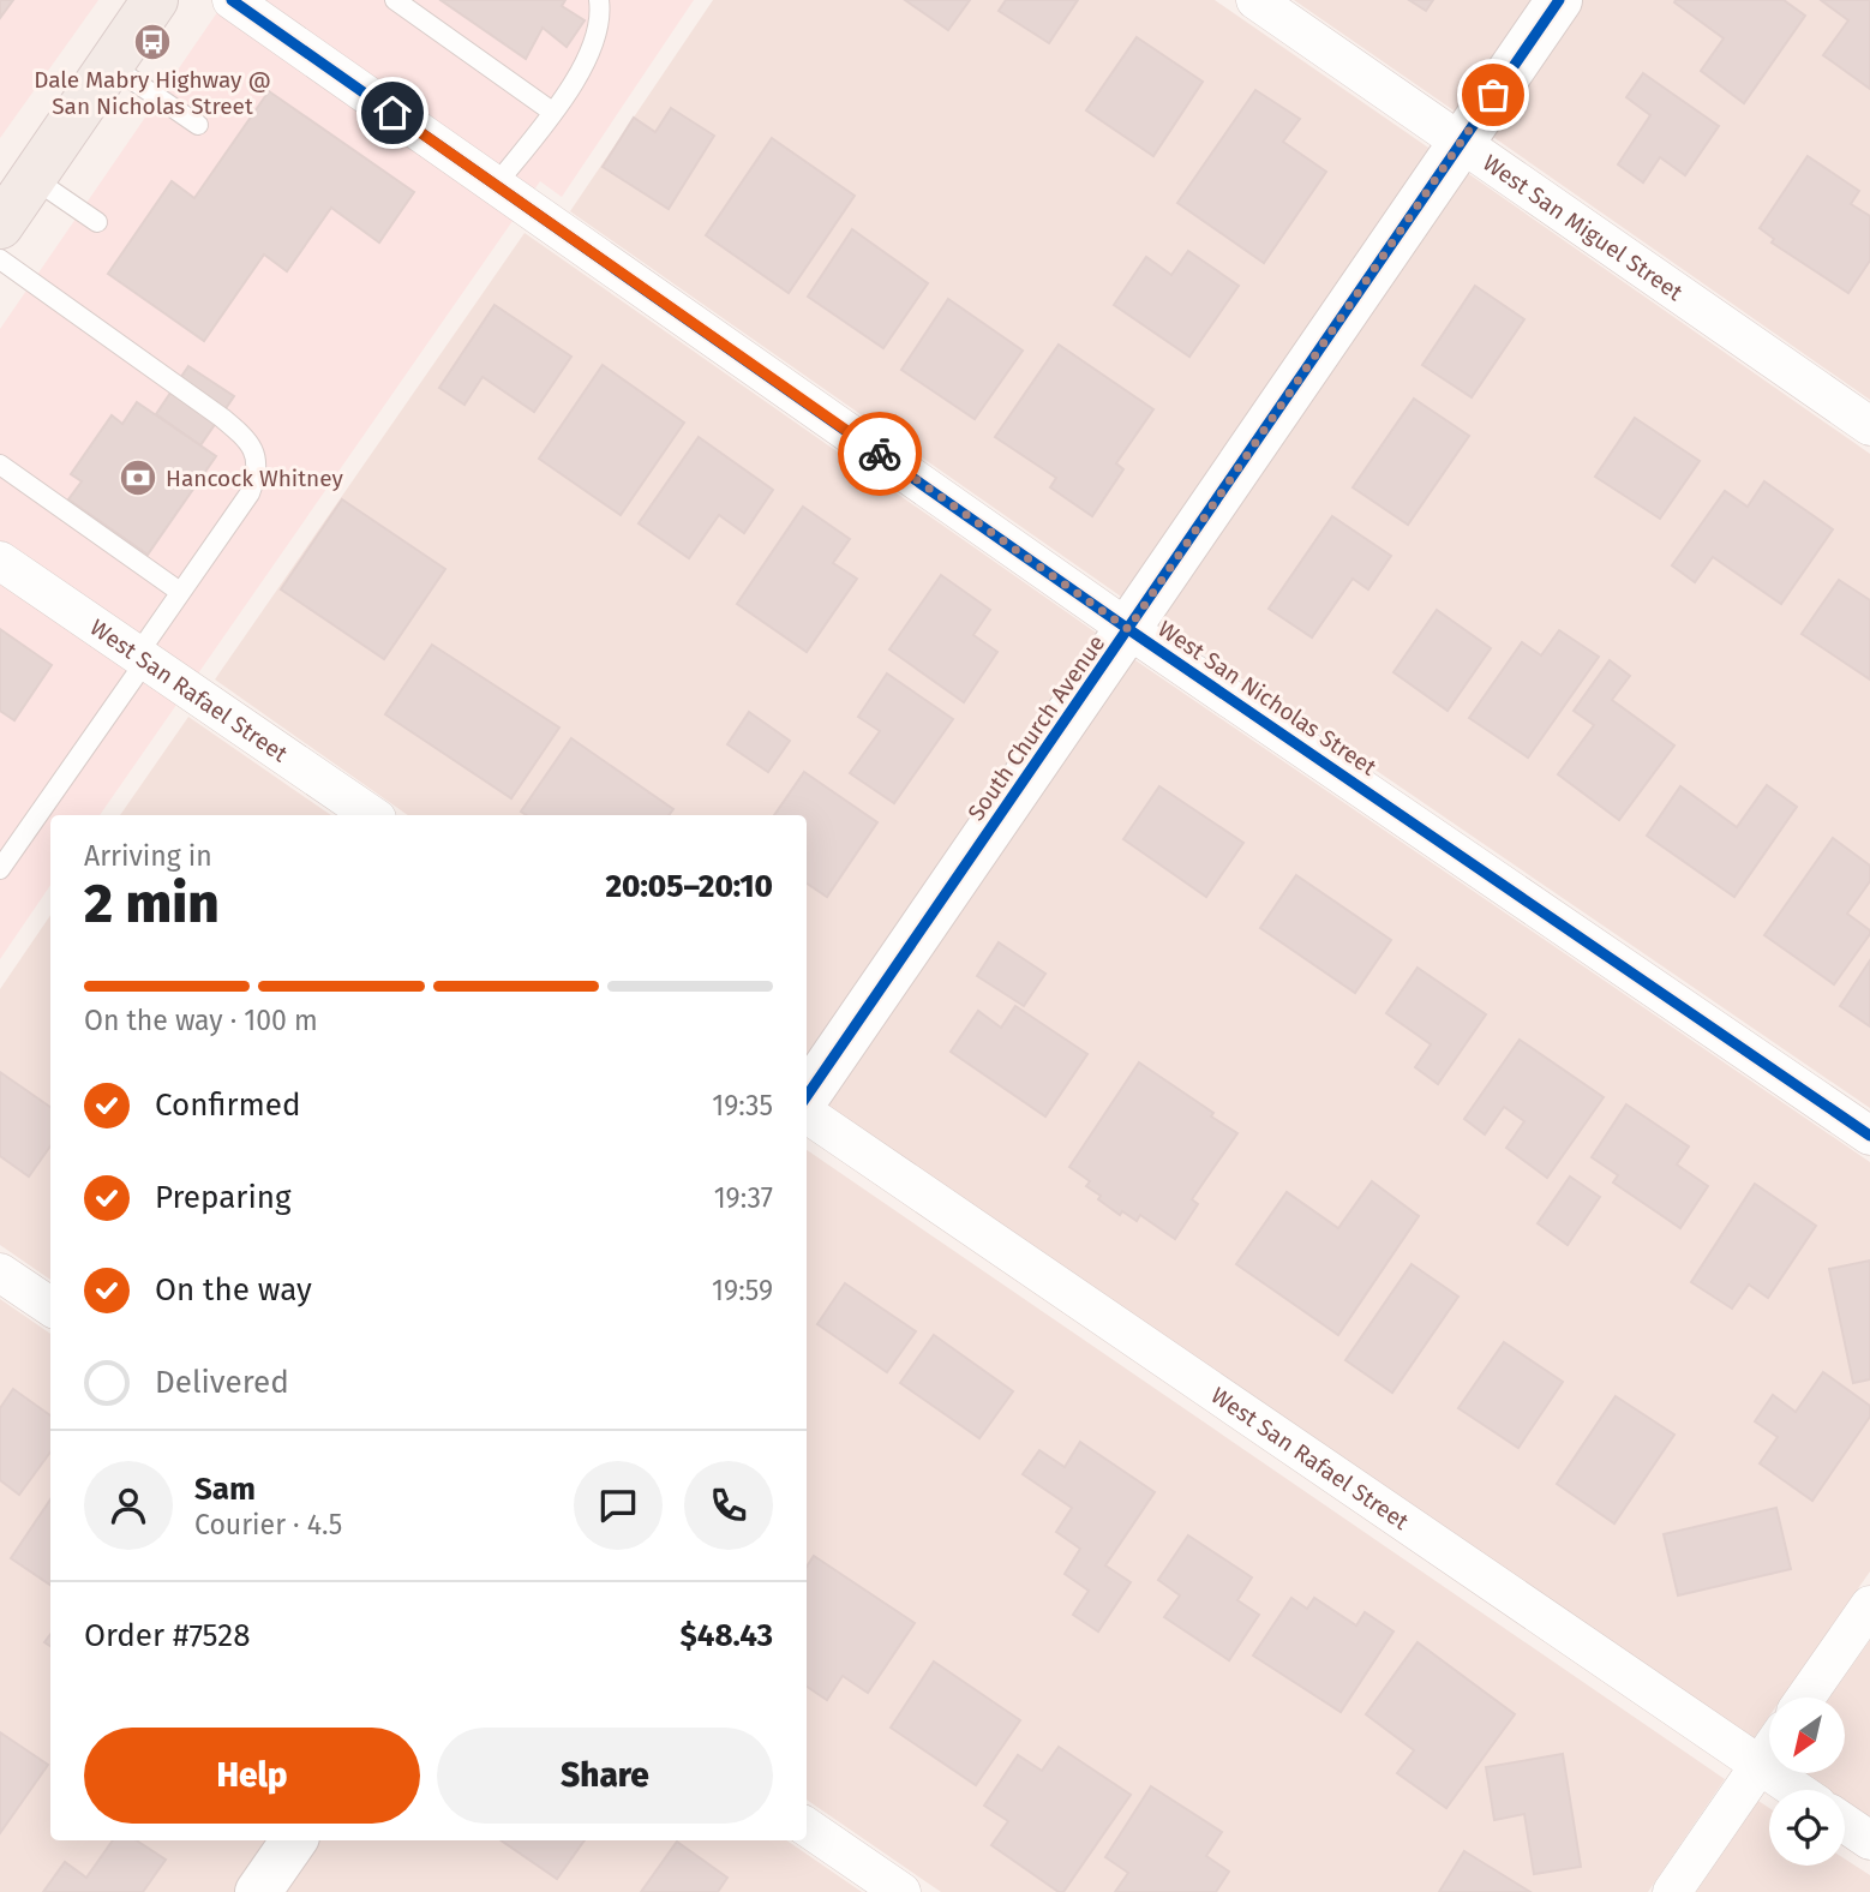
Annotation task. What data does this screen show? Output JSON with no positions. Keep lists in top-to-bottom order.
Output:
{
  "streets": {
    "street": [
      "West San Miguel Street",
      "West San Rafael Street",
      "West San Nicholas Street",
      "South Church Avenue"
    ]
  },
  "crossings": [
    ["West San Miguel Street", "South Church Avenue"],
    ["West San Nicholas Street", "South Church Avenue"]
  ],
  "places": {
    "bus stop": ["Dale Mabry Highway @ San Nicholas Street"],
    "bank": ["Hancock Whitney"]
  },
  "north": "bottom left",
  "page": {
    "heading": ["2 min", "Arriving in", "20:05–20:10"],
    "panel": [
      "Sam",
      "Courier · 4.5",
      "Order #7528",
      "$48.43"
    ],
    "bar": "On the way · 100 m",
    "list": [
      ["Confirmed", "19:35"],
      ["Preparing", "19:37"],
      ["On the way", "19:59"],
      "Delivered"
    ],
    "buttons": ["Help", "Share"]
  }
}
